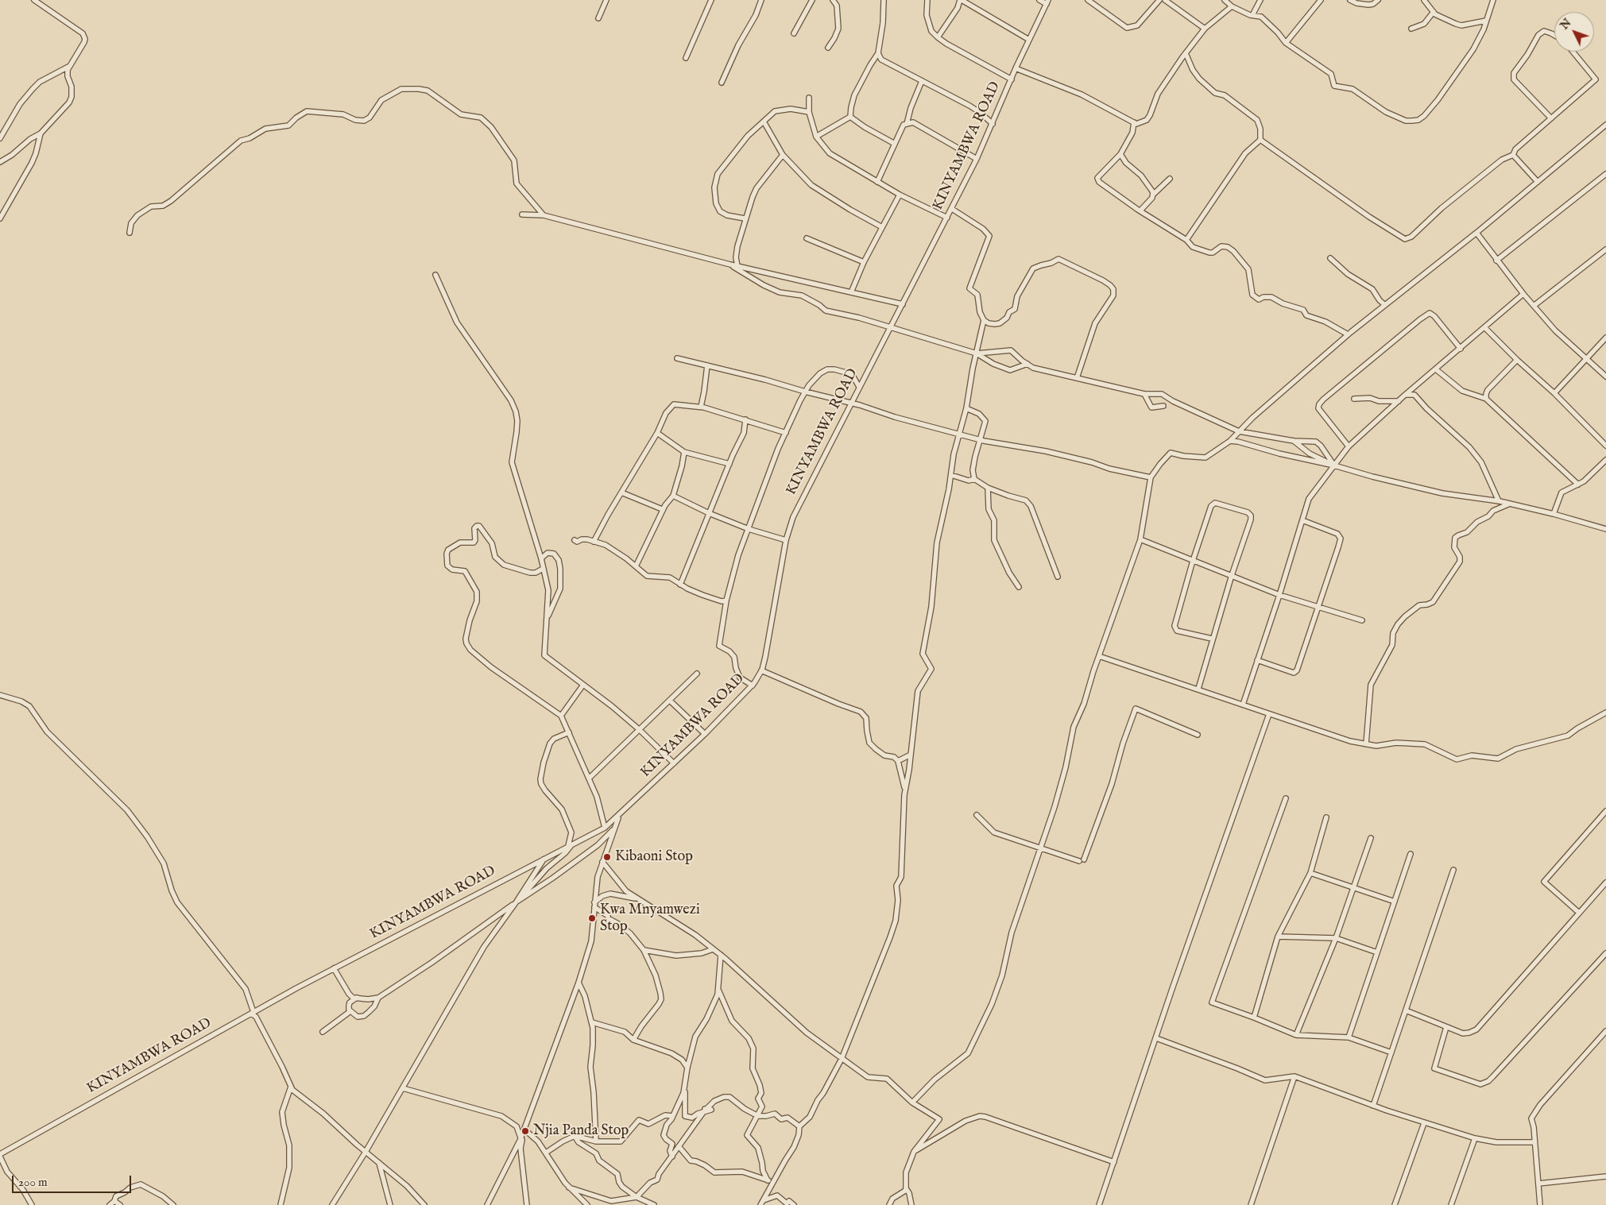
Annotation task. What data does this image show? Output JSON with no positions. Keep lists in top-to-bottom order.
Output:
{
  "streets": {
    "street": ["KINYAMBWA ROAD"]
  },
  "places": ["Kibaoni Stop", "Kwa Mnyamwezi Stop", "Njia Panda Stop"],
  "scale_bar": "200 m",
  "north": "top left"
}
